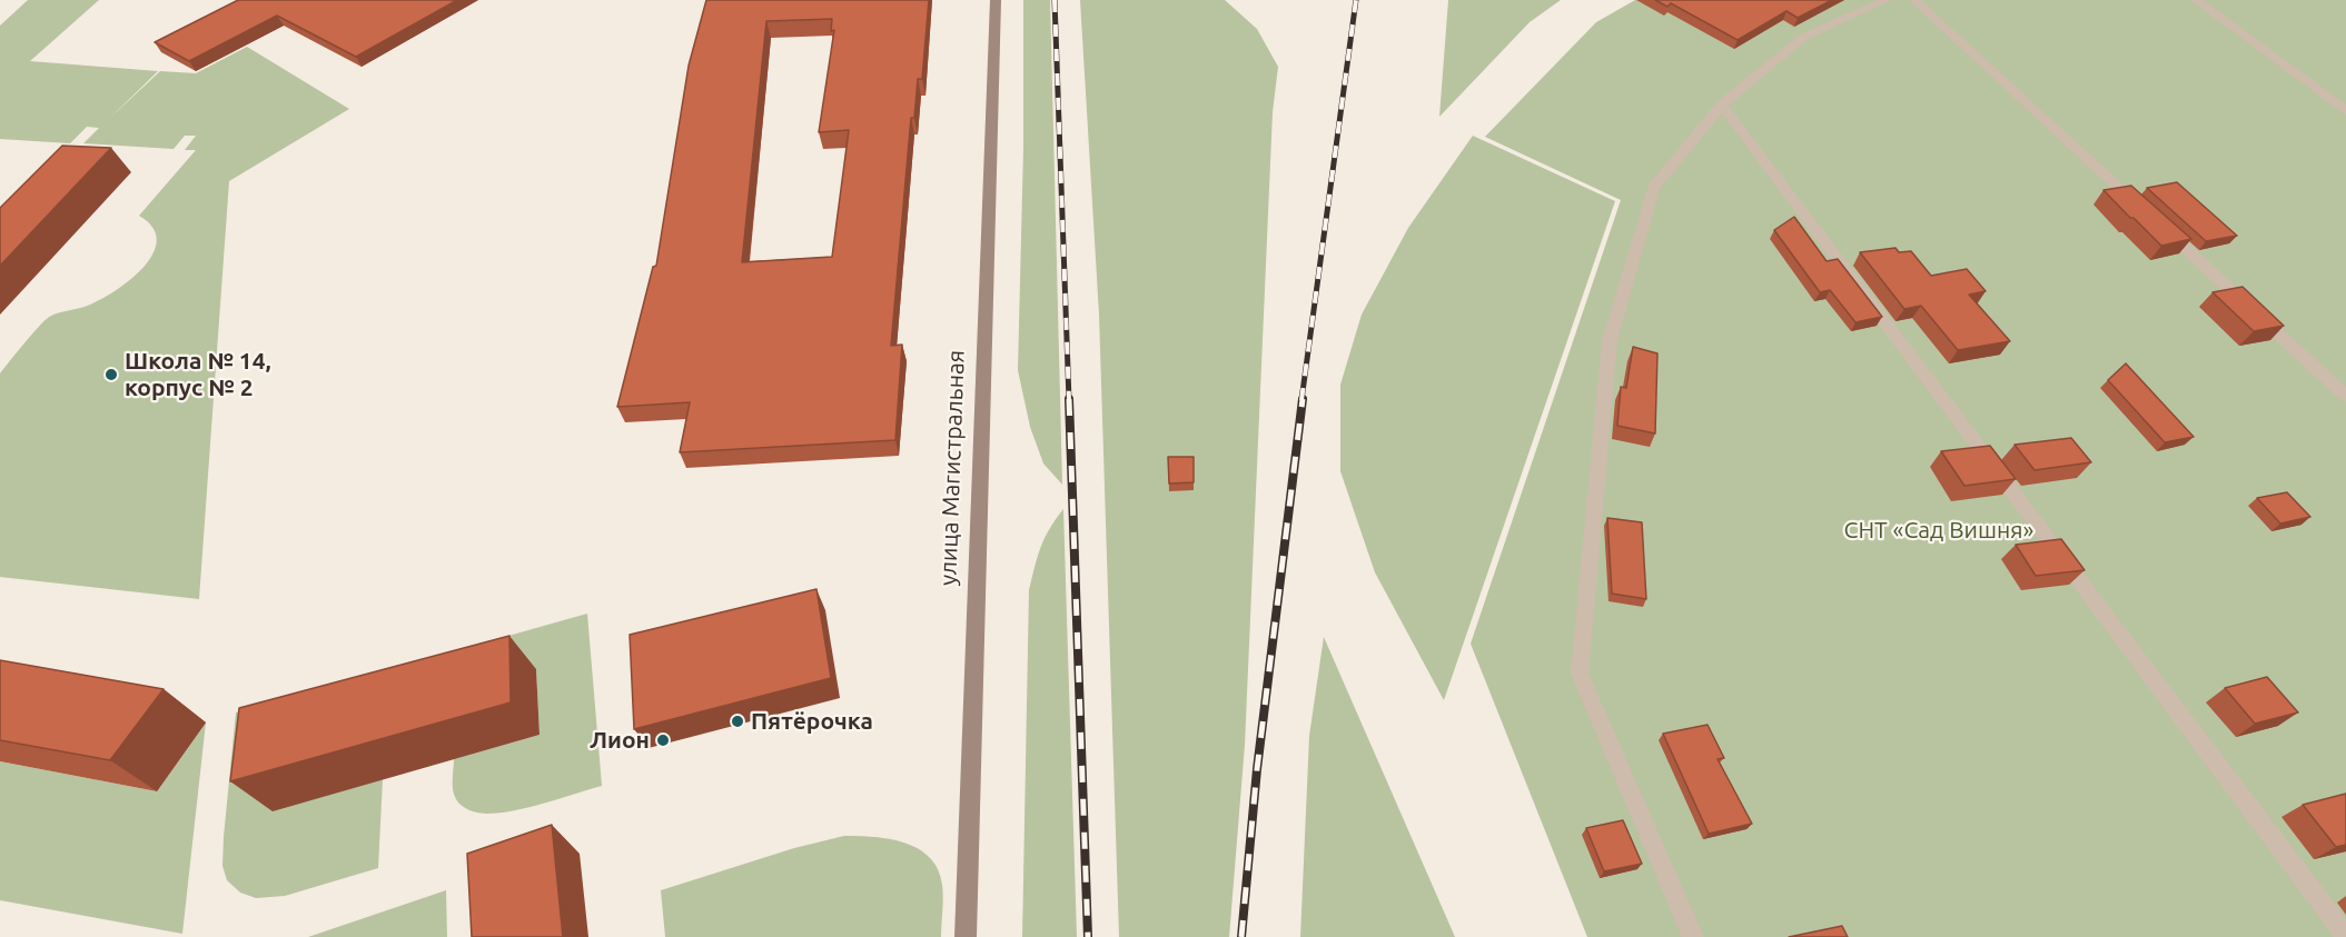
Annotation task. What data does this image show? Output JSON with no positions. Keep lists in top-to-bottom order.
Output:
{
  "streets": {
    "main road": ["улица Магистральная"]
  },
  "parks": ["СНТ «Сад Вишня»"],
  "places": ["Школа № 14, корпус № 2", "Пятёрочка", "Лион"]
}
